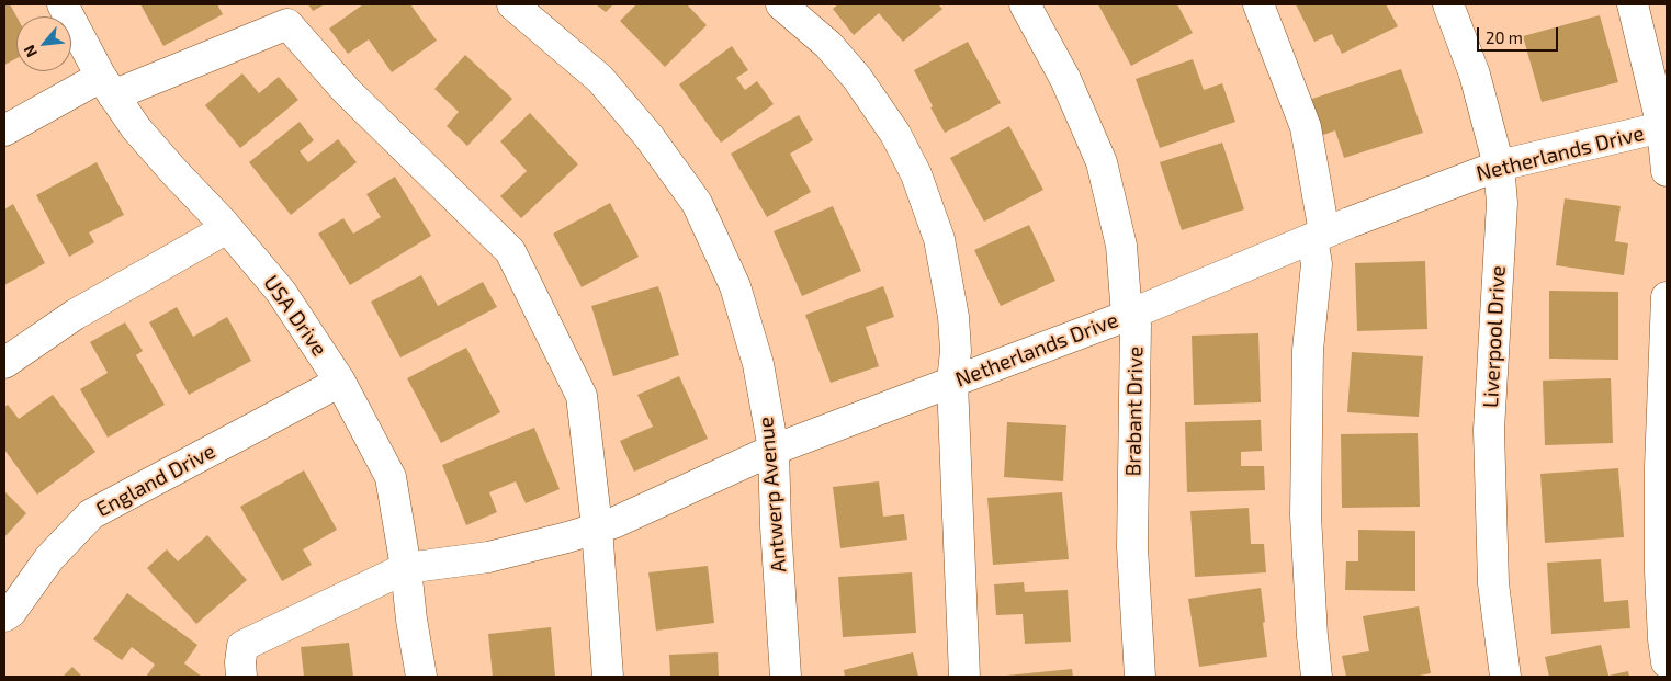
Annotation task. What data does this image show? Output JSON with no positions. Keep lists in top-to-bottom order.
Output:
{
  "streets": {
    "street": [
      "Netherlands Drive",
      "USA Drive",
      "Liverpool Drive",
      "Brabant Drive",
      "England Drive",
      "Antwerp Avenue"
    ]
  },
  "crossings": [
    ["Netherlands Drive", "USA Drive"],
    ["Netherlands Drive", "Liverpool Drive"],
    ["Netherlands Drive", "Brabant Drive"],
    ["Netherlands Drive", "Antwerp Avenue"],
    ["USA Drive", "England Drive"]
  ],
  "scale_bar": "20 m",
  "north": "bottom left"
}
